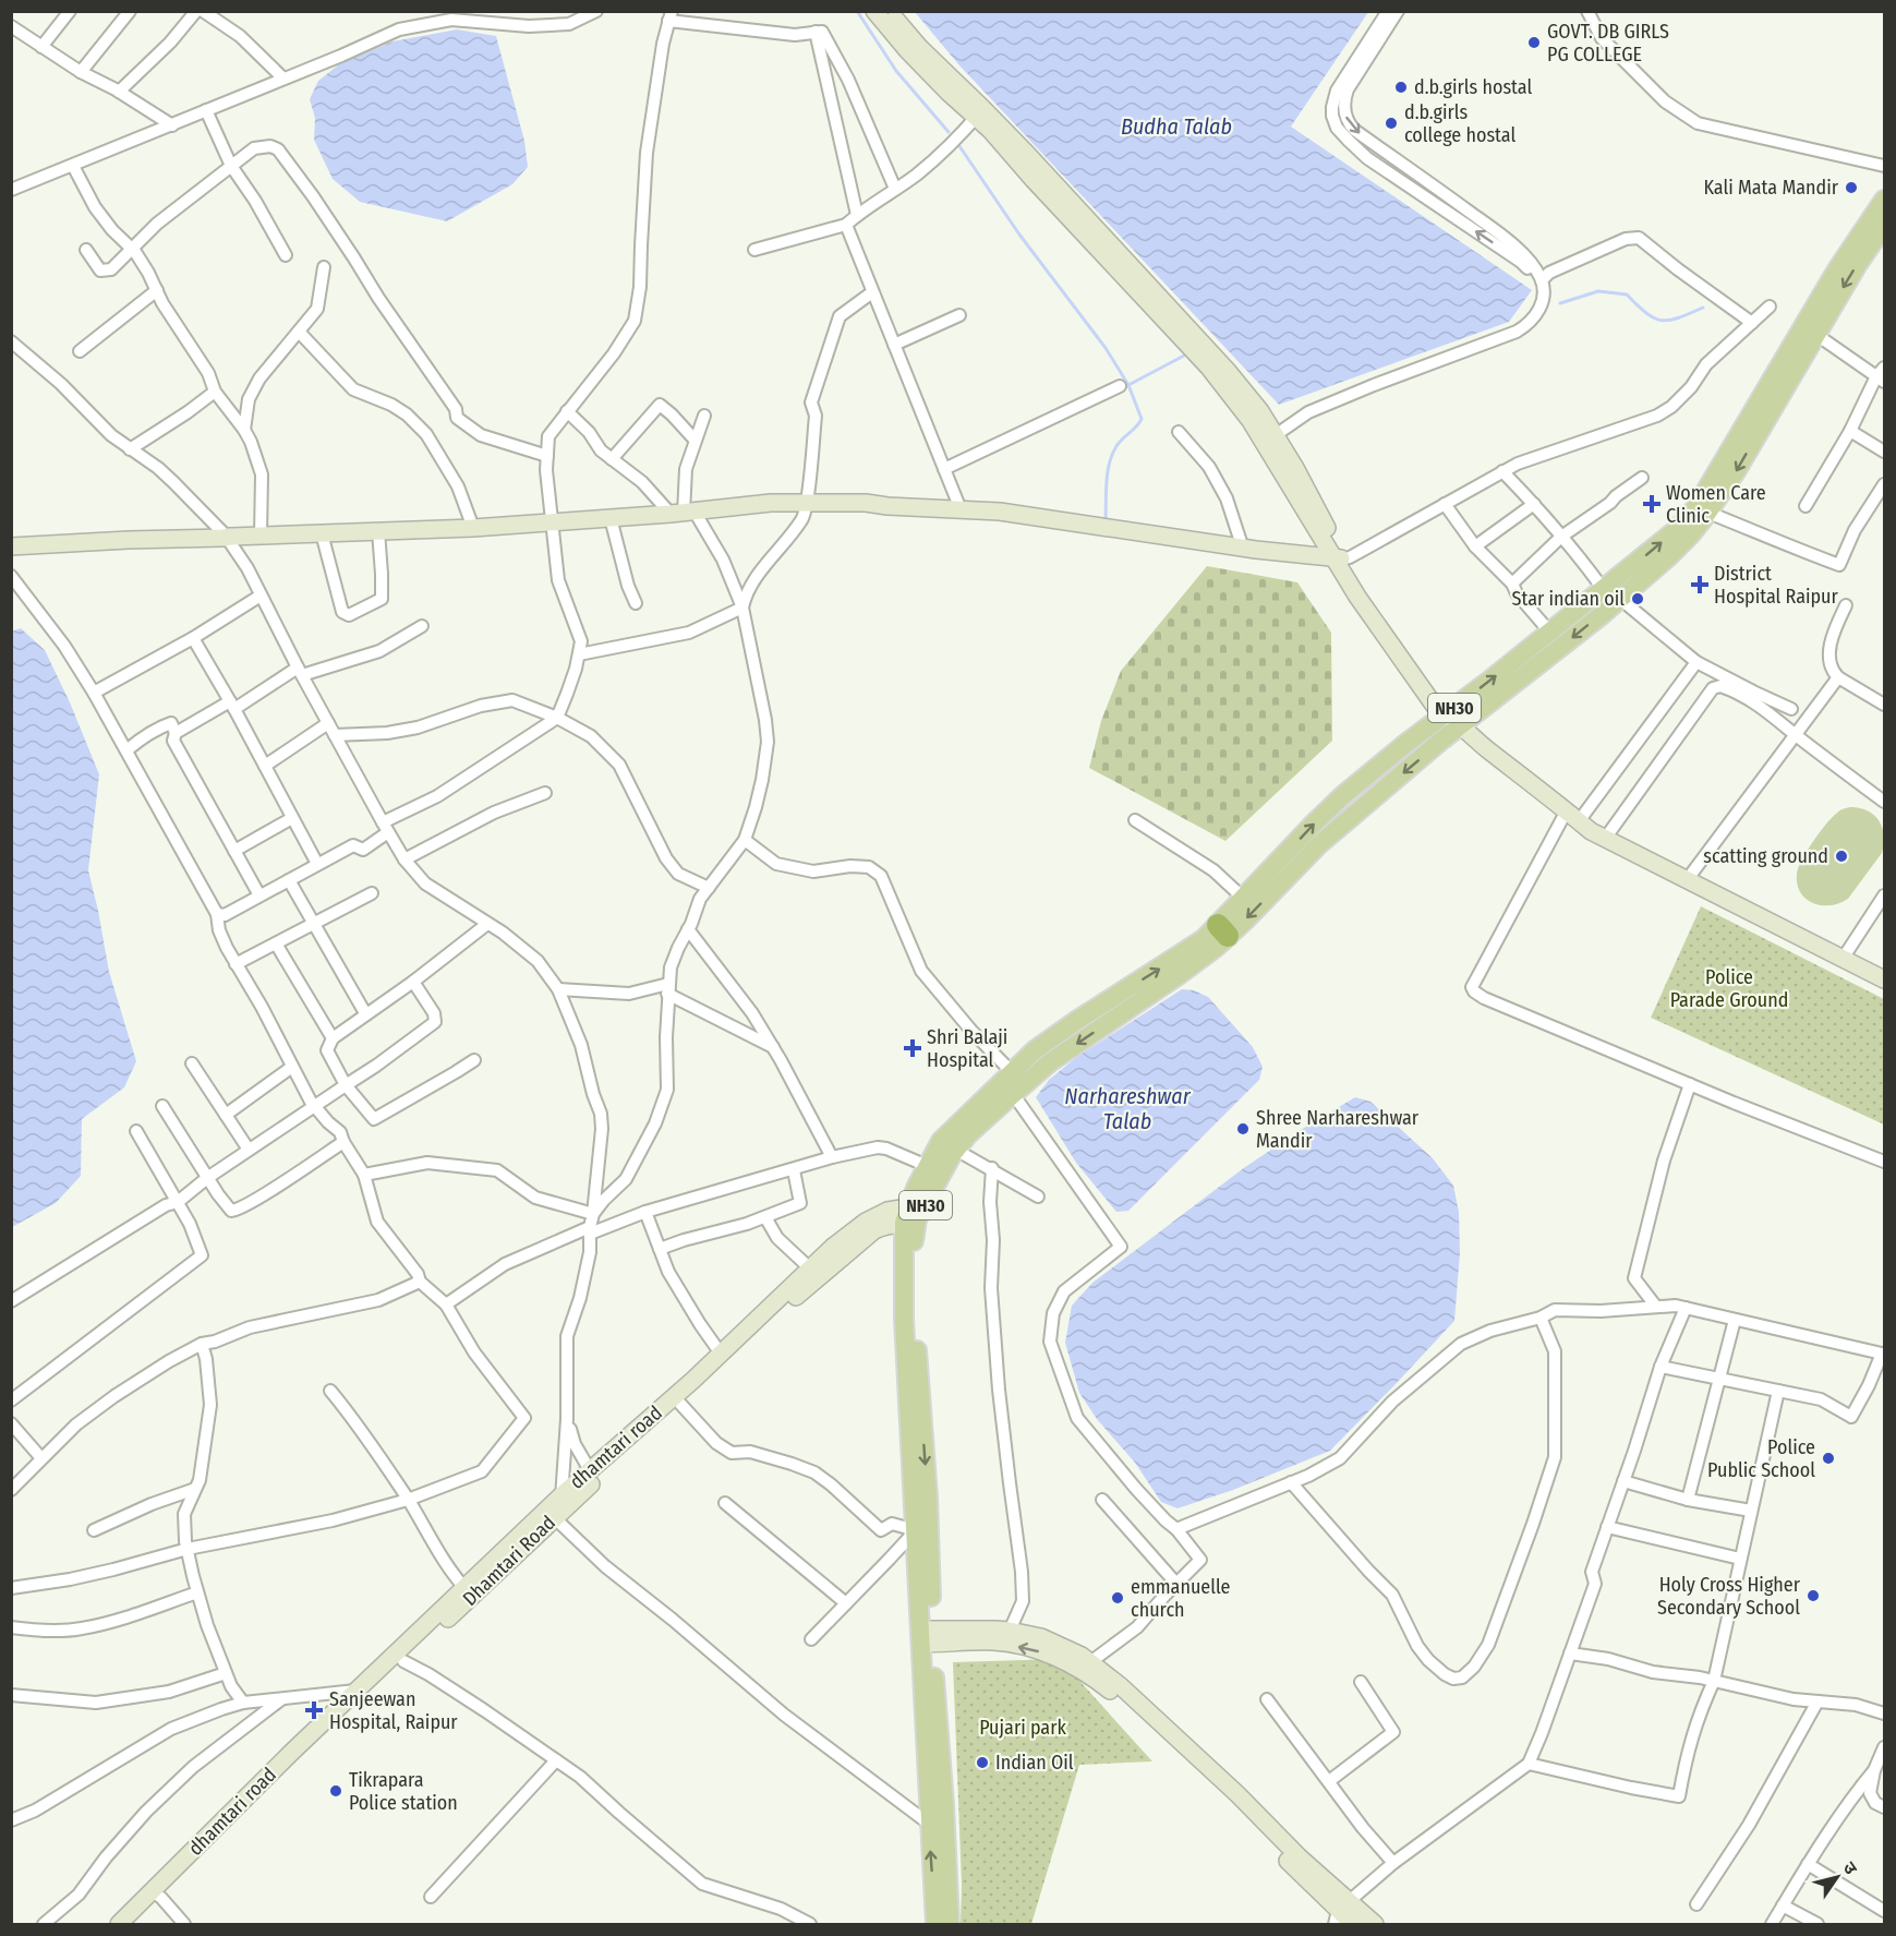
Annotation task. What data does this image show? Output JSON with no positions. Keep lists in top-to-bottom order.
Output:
{
  "streets": {
    "main road": ["NH30"],
    "street": ["dhamtari road", "Dhamtari Road"]
  },
  "crossings": [
    ["NH30", "dhamtari road"],
    ["NH30", "Dhamtari Road"],
    ["dhamtari road", "Dhamtari Road"]
  ],
  "water": ["Budha Talab", "Narhareshwar Talab"],
  "parks": ["Police Parade Ground", "Pujari park"],
  "places": {
    "other": [
      "GOVT. DB GIRLS PG COLLEGE",
      "d.b.girls hostal",
      "d.b.girls college hostal",
      "Kali Mata Mandir",
      "Star indian oil",
      "scatting ground",
      "Shree Narhareshwar Mandir",
      "Police Public School",
      "Holy Cross Higher Secondary School",
      "emmanuelle church",
      "Indian Oil",
      "Tikrapara Police station"
    ],
    "health": [
      "Women Care Clinic",
      "District Hospital Raipur",
      "Shri Balaji Hospital",
      "Sanjeewan Hospital, Raipur"
    ]
  },
  "north": "top right"
}
